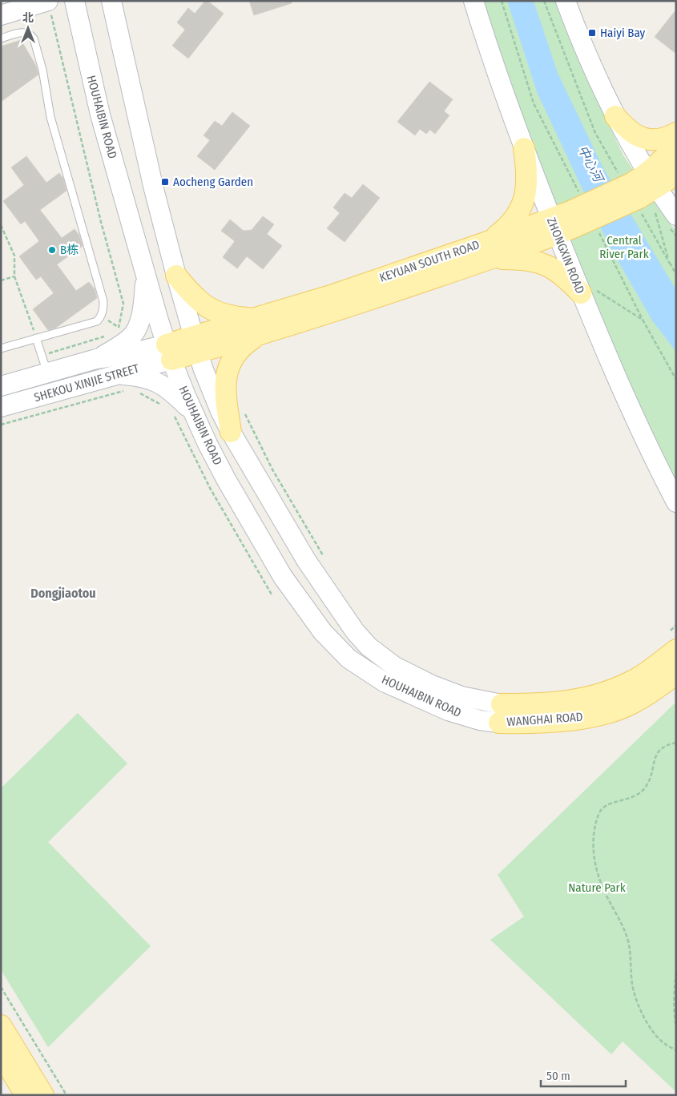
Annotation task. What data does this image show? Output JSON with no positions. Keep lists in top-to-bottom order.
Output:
{
  "streets": {
    "main road": [
      "HOUHAIBIN ROAD",
      "ZHONGXIN ROAD",
      "KEYUAN SOUTH ROAD",
      "SHEKOU XINJIE STREET",
      "WANGHAI ROAD"
    ]
  },
  "crossings": [
    ["HOUHAIBIN ROAD", "KEYUAN SOUTH ROAD"],
    ["HOUHAIBIN ROAD", "SHEKOU XINJIE STREET"],
    ["HOUHAIBIN ROAD", "WANGHAI ROAD"],
    ["ZHONGXIN ROAD", "KEYUAN SOUTH ROAD"],
    ["KEYUAN SOUTH ROAD", "SHEKOU XINJIE STREET"]
  ],
  "districts": ["Dongjiaotou"],
  "water": ["中心河"],
  "parks": ["Central River Park", "Nature Park"],
  "places": {
    "transit": ["Haiyi Bay", "Aocheng Garden"],
    "other": ["B栋"]
  },
  "scale_bar": "50 m",
  "north": "top"
}
